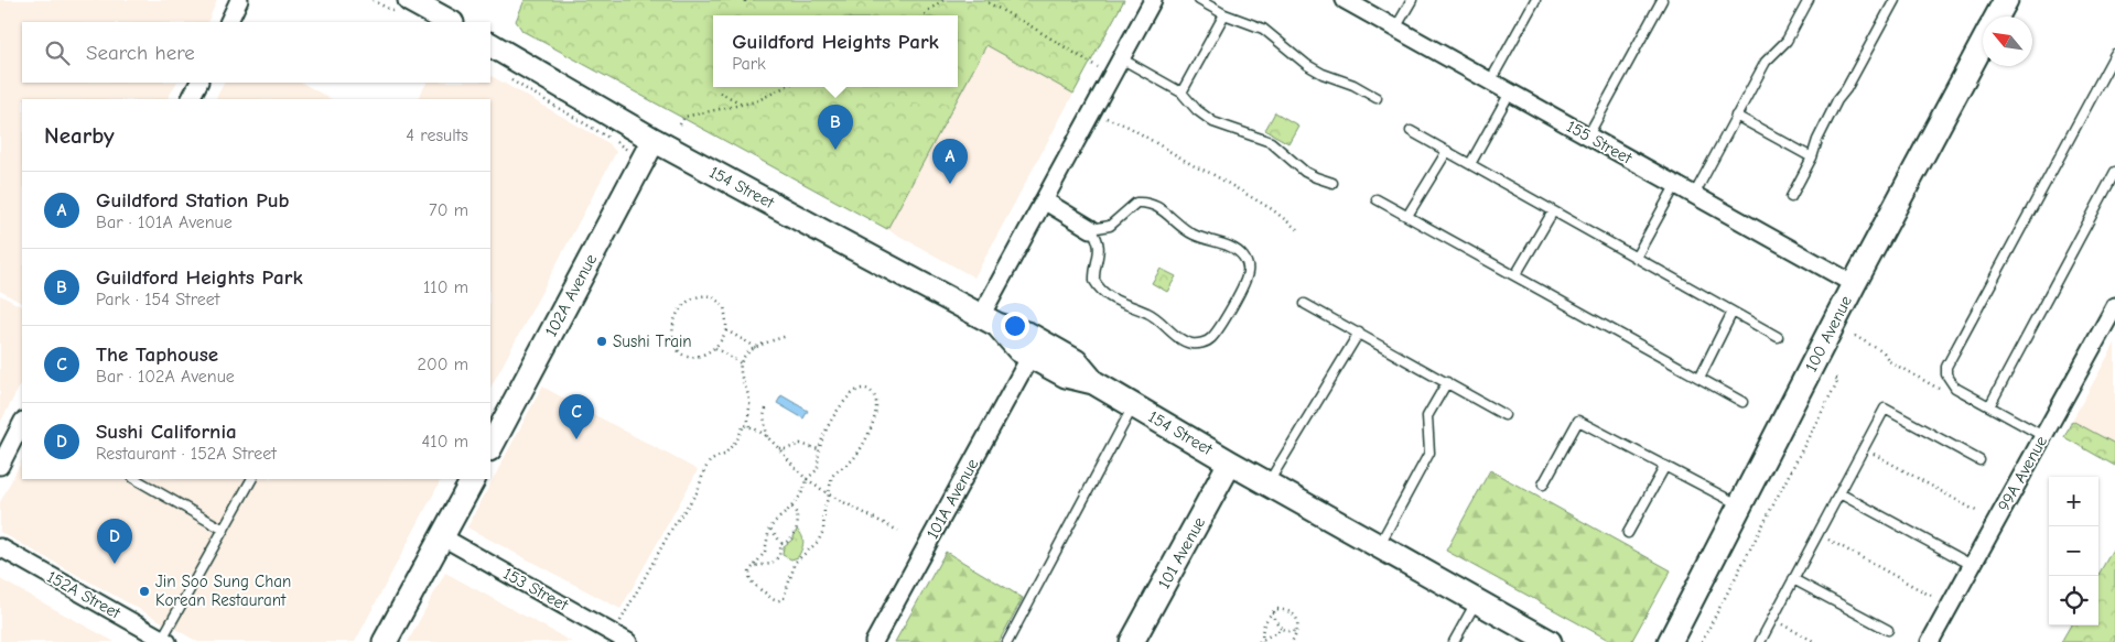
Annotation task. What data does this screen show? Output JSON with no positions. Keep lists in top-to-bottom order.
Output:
{
  "streets": {
    "main road": [
      "154 Street",
      "102A Avenue",
      "100 Avenue",
      "101 Avenue"
    ],
    "street": [
      "155 Street",
      "99A Avenue",
      "101A Avenue",
      "153 Street",
      "152A Street"
    ]
  },
  "crossings": [
    ["155 Street", "100 Avenue"],
    ["154 Street", "102A Avenue"],
    ["154 Street", "101A Avenue"],
    ["154 Street", "101 Avenue"]
  ],
  "places": ["Sushi Train", "Jin Soo Sung Chan Korean Restaurant"],
  "north": "top left",
  "page": {
    "popup": ["Guildford Heights Park", "Park"],
    "search": "Search here",
    "heading": ["Nearby", "4 results"],
    "pins": [
      "B",
      "A",
      "C",
      "D"
    ],
    "list": [
      {
        "mark": "A",
        "name": "Guildford Station Pub",
        "note": "Bar · 101A Avenue",
        "value": "70 m"
      },
      {
        "mark": "B",
        "name": "Guildford Heights Park",
        "note": "Park · 154 Street",
        "value": "110 m"
      },
      {
        "mark": "C",
        "name": "The Taphouse",
        "note": "Bar · 102A Avenue",
        "value": "200 m"
      },
      {
        "mark": "D",
        "name": "Sushi California",
        "note": "Restaurant · 152A Street",
        "value": "410 m"
      }
    ],
    "map_buttons": ["+", "−"]
  }
}
